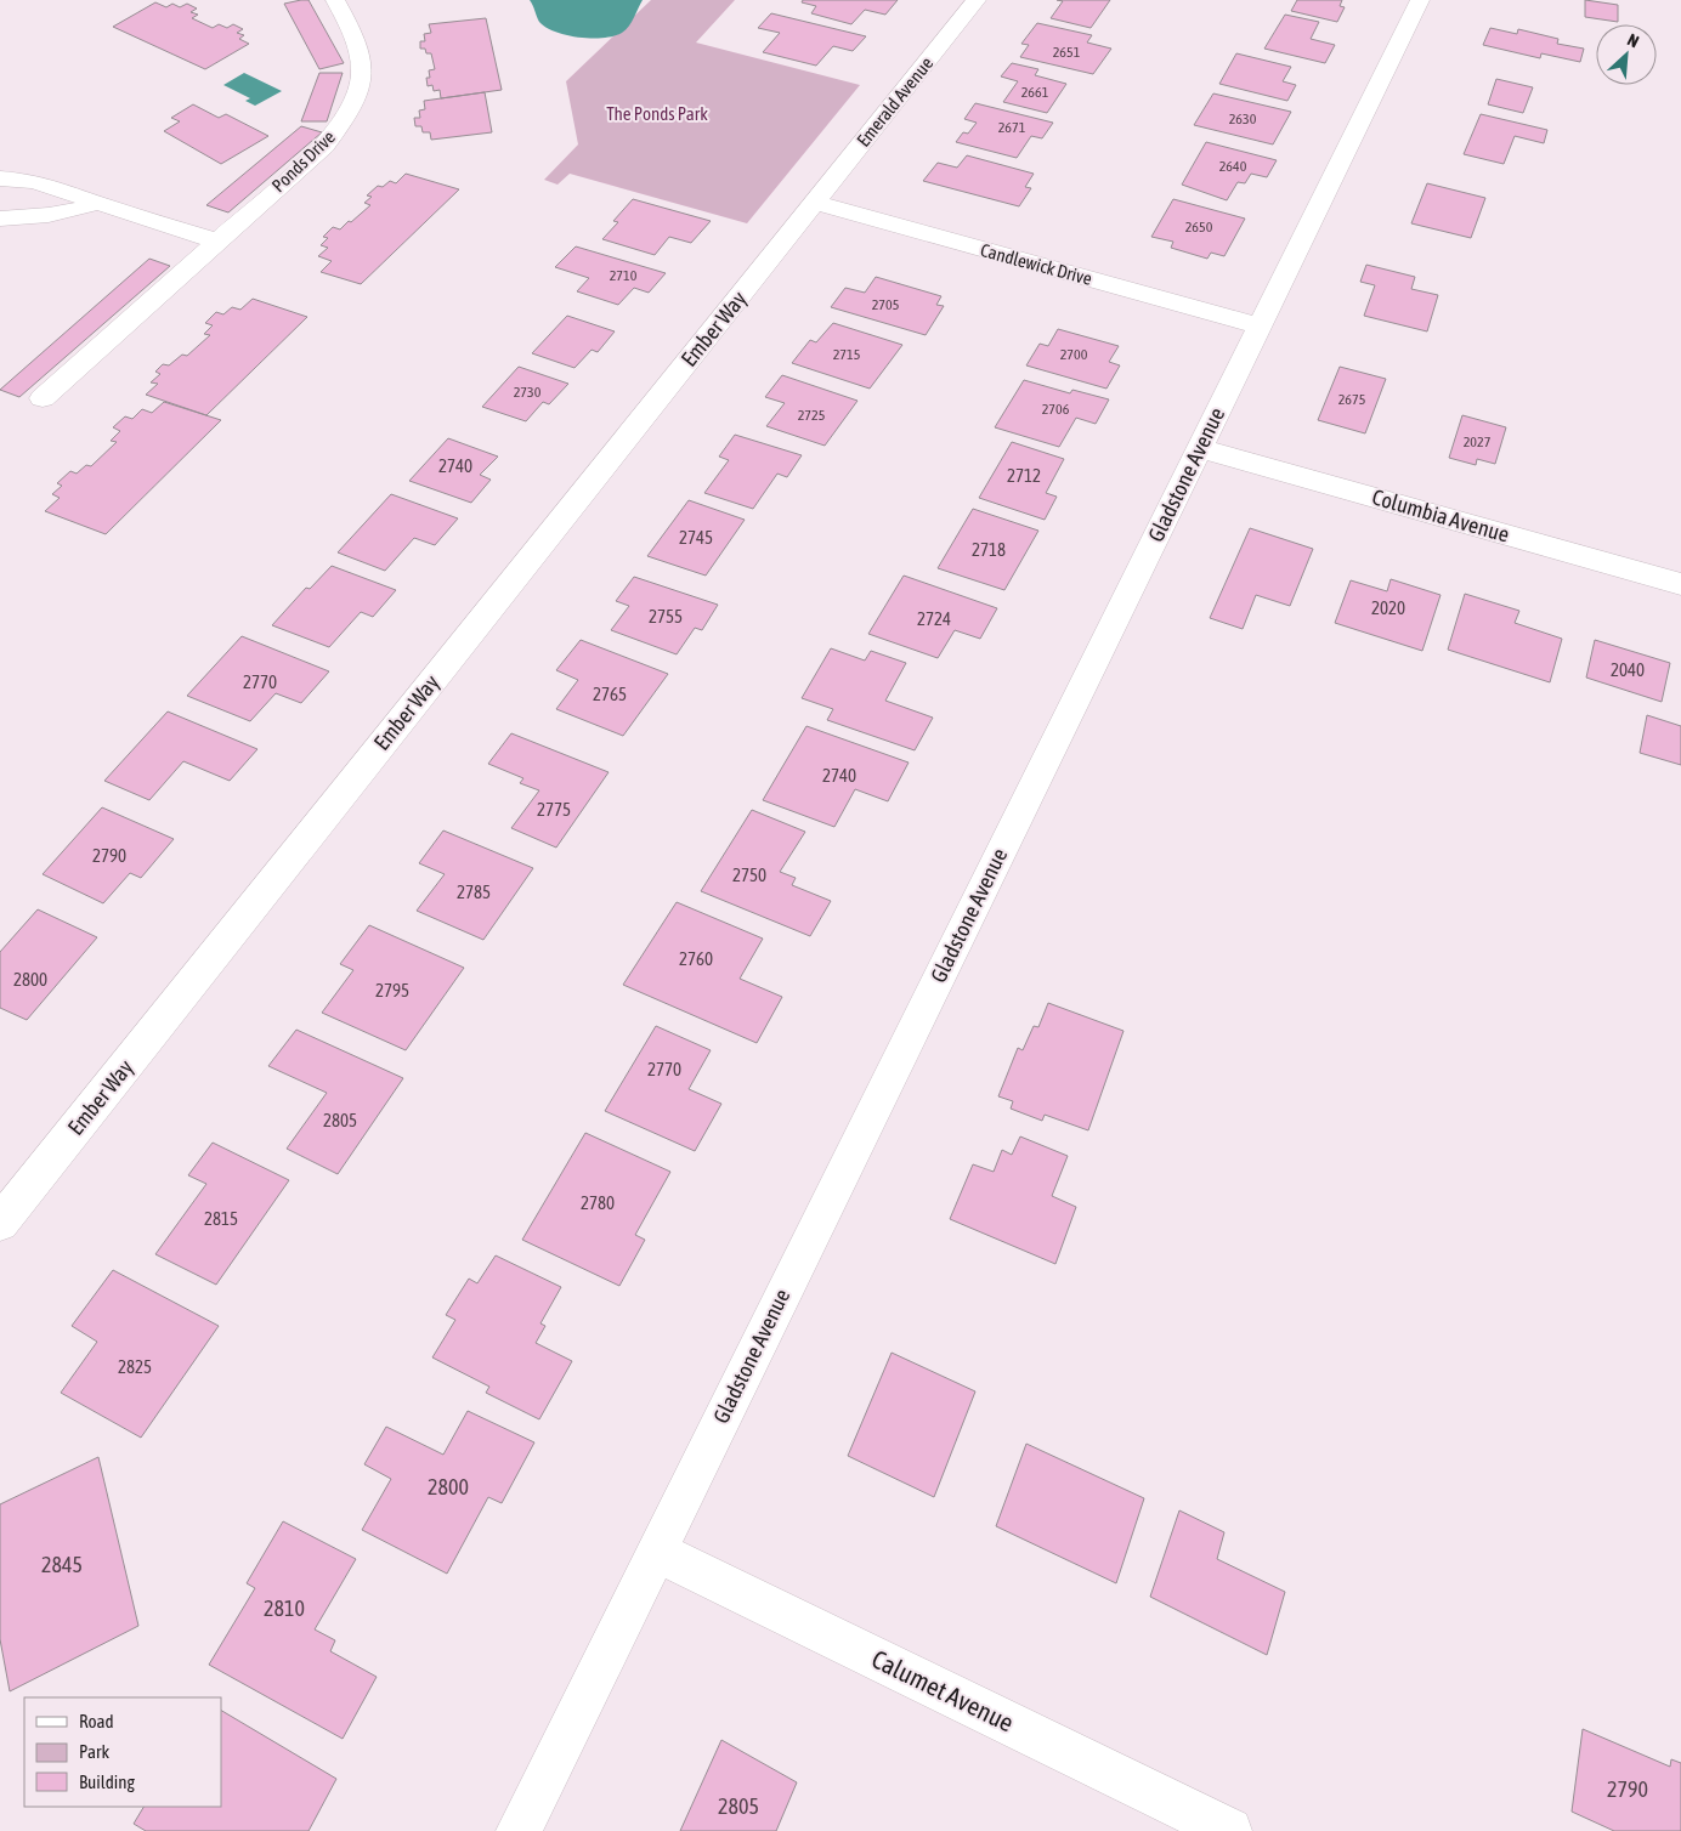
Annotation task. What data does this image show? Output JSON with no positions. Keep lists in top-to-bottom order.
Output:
{
  "streets": {
    "street": [
      "Emerald Avenue",
      "Ponds Drive",
      "Candlewick Drive",
      "Ember Way",
      "Gladstone Avenue",
      "Columbia Avenue",
      "Calumet Avenue"
    ]
  },
  "crossings": [
    ["Emerald Avenue", "Candlewick Drive"],
    ["Emerald Avenue", "Ember Way"],
    ["Candlewick Drive", "Ember Way"],
    ["Candlewick Drive", "Gladstone Avenue"],
    ["Gladstone Avenue", "Columbia Avenue"],
    ["Gladstone Avenue", "Calumet Avenue"]
  ],
  "parks": ["The Ponds Park"],
  "house_numbers": [
    "2651",
    "2661",
    "2630",
    "2671",
    "2640",
    "2650",
    "2710",
    "2705",
    "2715",
    "2700",
    "2730",
    "2675",
    "2706",
    "2725",
    "2027",
    "2740",
    "2712",
    "2745",
    "2718",
    "2020",
    "2755",
    "2724",
    "2040",
    "2770",
    "2765",
    "2740",
    "2775",
    "2790",
    "2750",
    "2785",
    "2760",
    "2800",
    "2795",
    "2770",
    "2805",
    "2780",
    "2815",
    "2825",
    "2800",
    "2845",
    "2810",
    "2790",
    "2805"
  ],
  "legend": ["Road", "Park", "Building"],
  "north": "top right"
}
